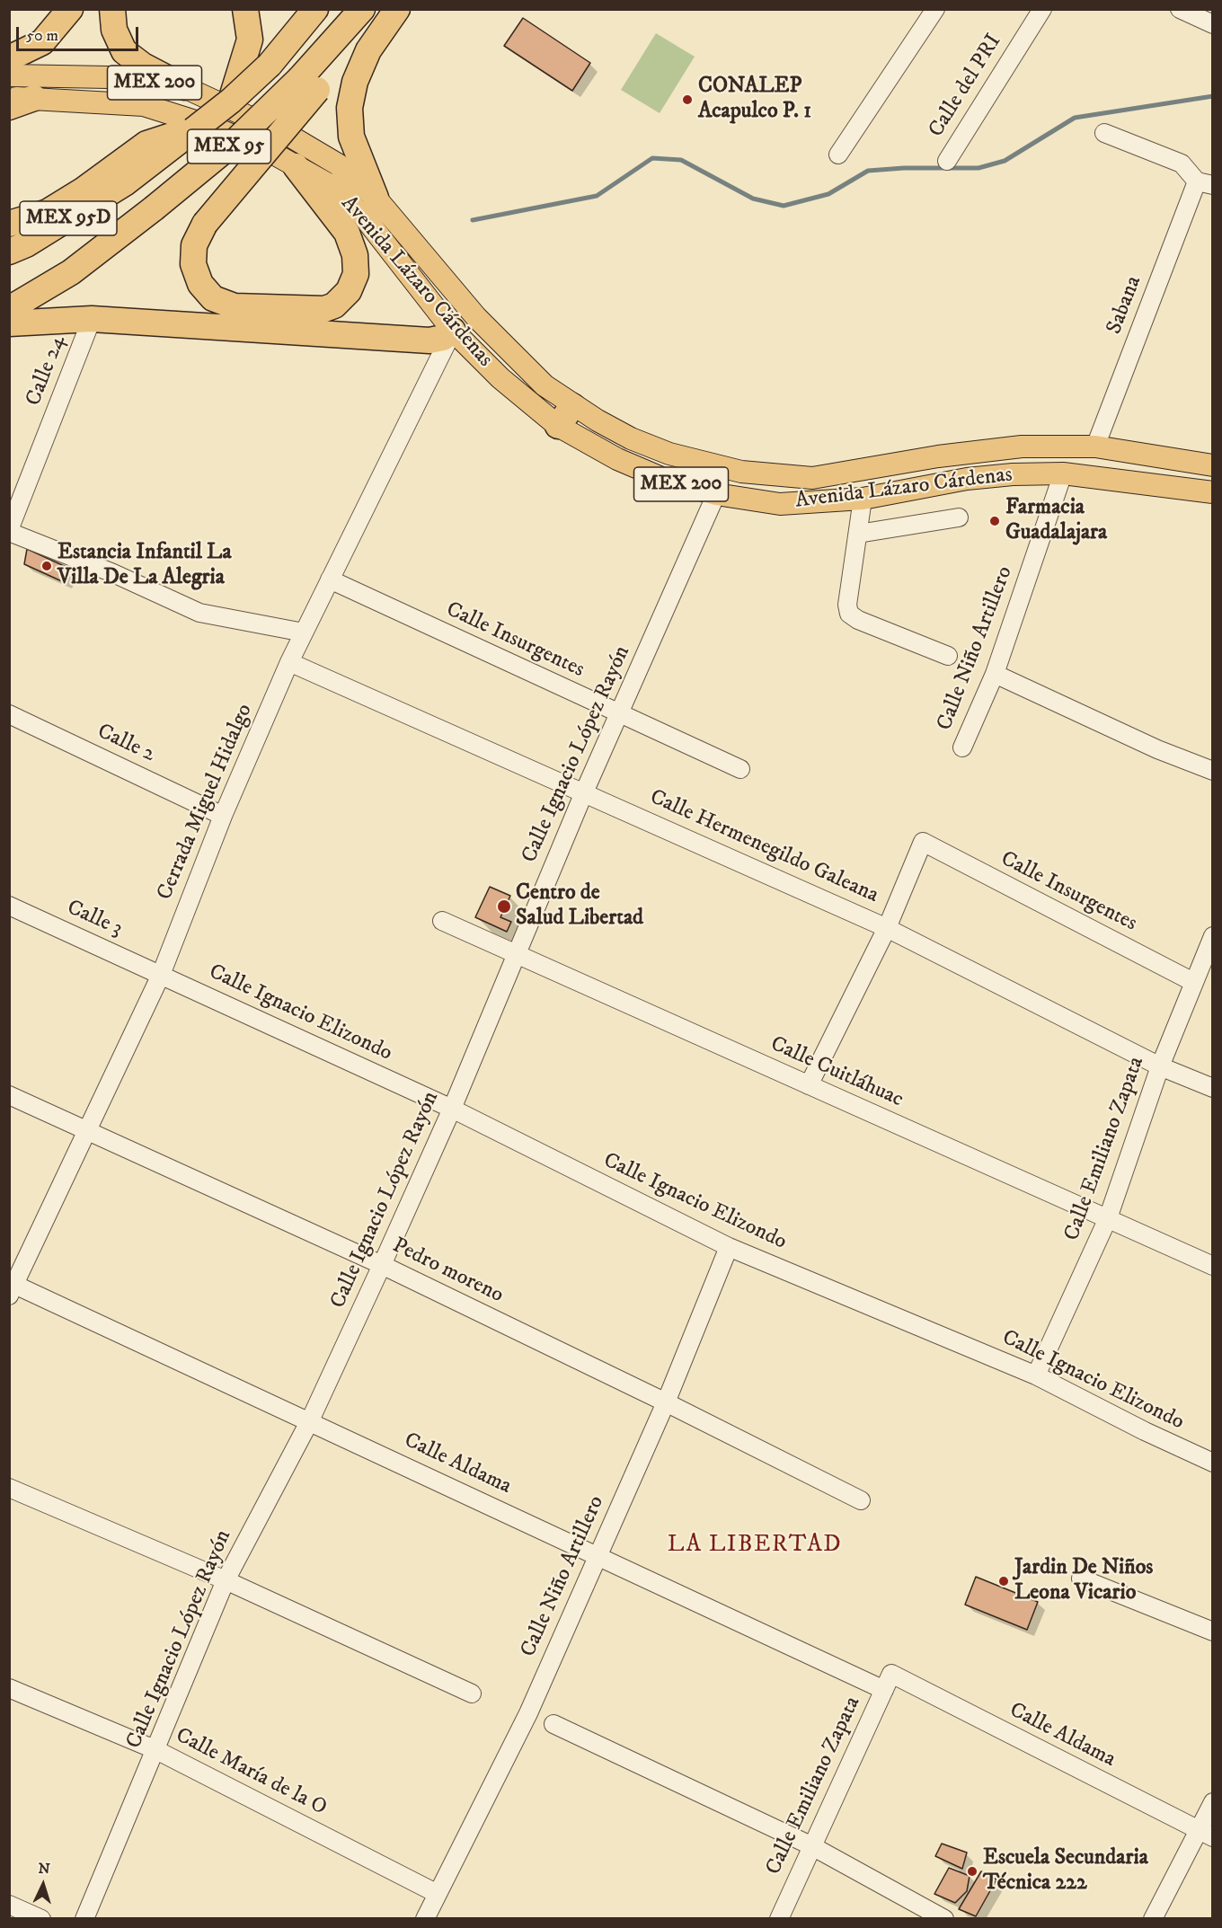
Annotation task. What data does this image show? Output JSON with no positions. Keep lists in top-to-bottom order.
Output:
{
  "streets": {
    "highway": ["MEX 95", "MEX 95D"],
    "main road": ["MEX 200", "Avenida Lázaro Cárdenas"],
    "street": [
      "Calle del PRI",
      "Sabana",
      "Calle 24",
      "Calle Insurgentes",
      "Calle Niño Artillero",
      "Calle 2",
      "Calle Ignacio López Rayón",
      "Cerrada Miguel Hidalgo",
      "Calle Hermenegildo Galeana",
      "Calle 3",
      "Calle Ignacio Elizondo",
      "Calle Cuitláhuac",
      "Calle Emiliano Zapata",
      "Pedro moreno",
      "Calle Aldama",
      "Calle María de la O"
    ]
  },
  "crossings": [
    ["MEX 200", "Avenida Lázaro Cárdenas"],
    ["MEX 95", "MEX 95D"],
    ["Avenida Lázaro Cárdenas", "Sabana"],
    ["Avenida Lázaro Cárdenas", "Calle Niño Artillero"],
    ["Avenida Lázaro Cárdenas", "Calle Ignacio López Rayón"],
    ["Avenida Lázaro Cárdenas", "Cerrada Miguel Hidalgo"],
    ["Calle Insurgentes", "Calle Ignacio López Rayón"],
    ["Calle Insurgentes", "Cerrada Miguel Hidalgo"],
    ["Calle Insurgentes", "Calle Hermenegildo Galeana"],
    ["Calle Insurgentes", "Calle Emiliano Zapata"],
    ["Calle Niño Artillero", "Calle Ignacio Elizondo"],
    ["Calle Niño Artillero", "Pedro moreno"],
    ["Calle Niño Artillero", "Calle Aldama"],
    ["Calle Niño Artillero", "Calle María de la O"],
    ["Calle 2", "Cerrada Miguel Hidalgo"],
    ["Calle Ignacio López Rayón", "Calle Hermenegildo Galeana"],
    ["Calle Ignacio López Rayón", "Calle Ignacio Elizondo"],
    ["Calle Ignacio López Rayón", "Calle Cuitláhuac"],
    ["Calle Ignacio López Rayón", "Pedro moreno"],
    ["Calle Ignacio López Rayón", "Calle Aldama"],
    ["Calle Ignacio López Rayón", "Calle María de la O"],
    ["Cerrada Miguel Hidalgo", "Calle Hermenegildo Galeana"],
    ["Cerrada Miguel Hidalgo", "Calle 3"],
    ["Cerrada Miguel Hidalgo", "Calle Ignacio Elizondo"],
    ["Cerrada Miguel Hidalgo", "Pedro moreno"],
    ["Cerrada Miguel Hidalgo", "Calle Aldama"],
    ["Calle Hermenegildo Galeana", "Calle Emiliano Zapata"],
    ["Calle 3", "Calle Ignacio Elizondo"],
    ["Calle Ignacio Elizondo", "Calle Emiliano Zapata"],
    ["Calle Cuitláhuac", "Calle Emiliano Zapata"],
    ["Calle Emiliano Zapata", "Calle Aldama"]
  ],
  "districts": ["LA LIBERTAD"],
  "places": [
    "CONALEP Acapulco P. 1",
    "Farmacia Guadalajara",
    "Estancia Infantil La Villa De La Alegria",
    "Centro de Salud Libertad",
    "Jardin De Niños Leona Vicario",
    "Escuela Secundaria Técnica 222"
  ],
  "scale_bar": "50 m",
  "north": "top"
}
